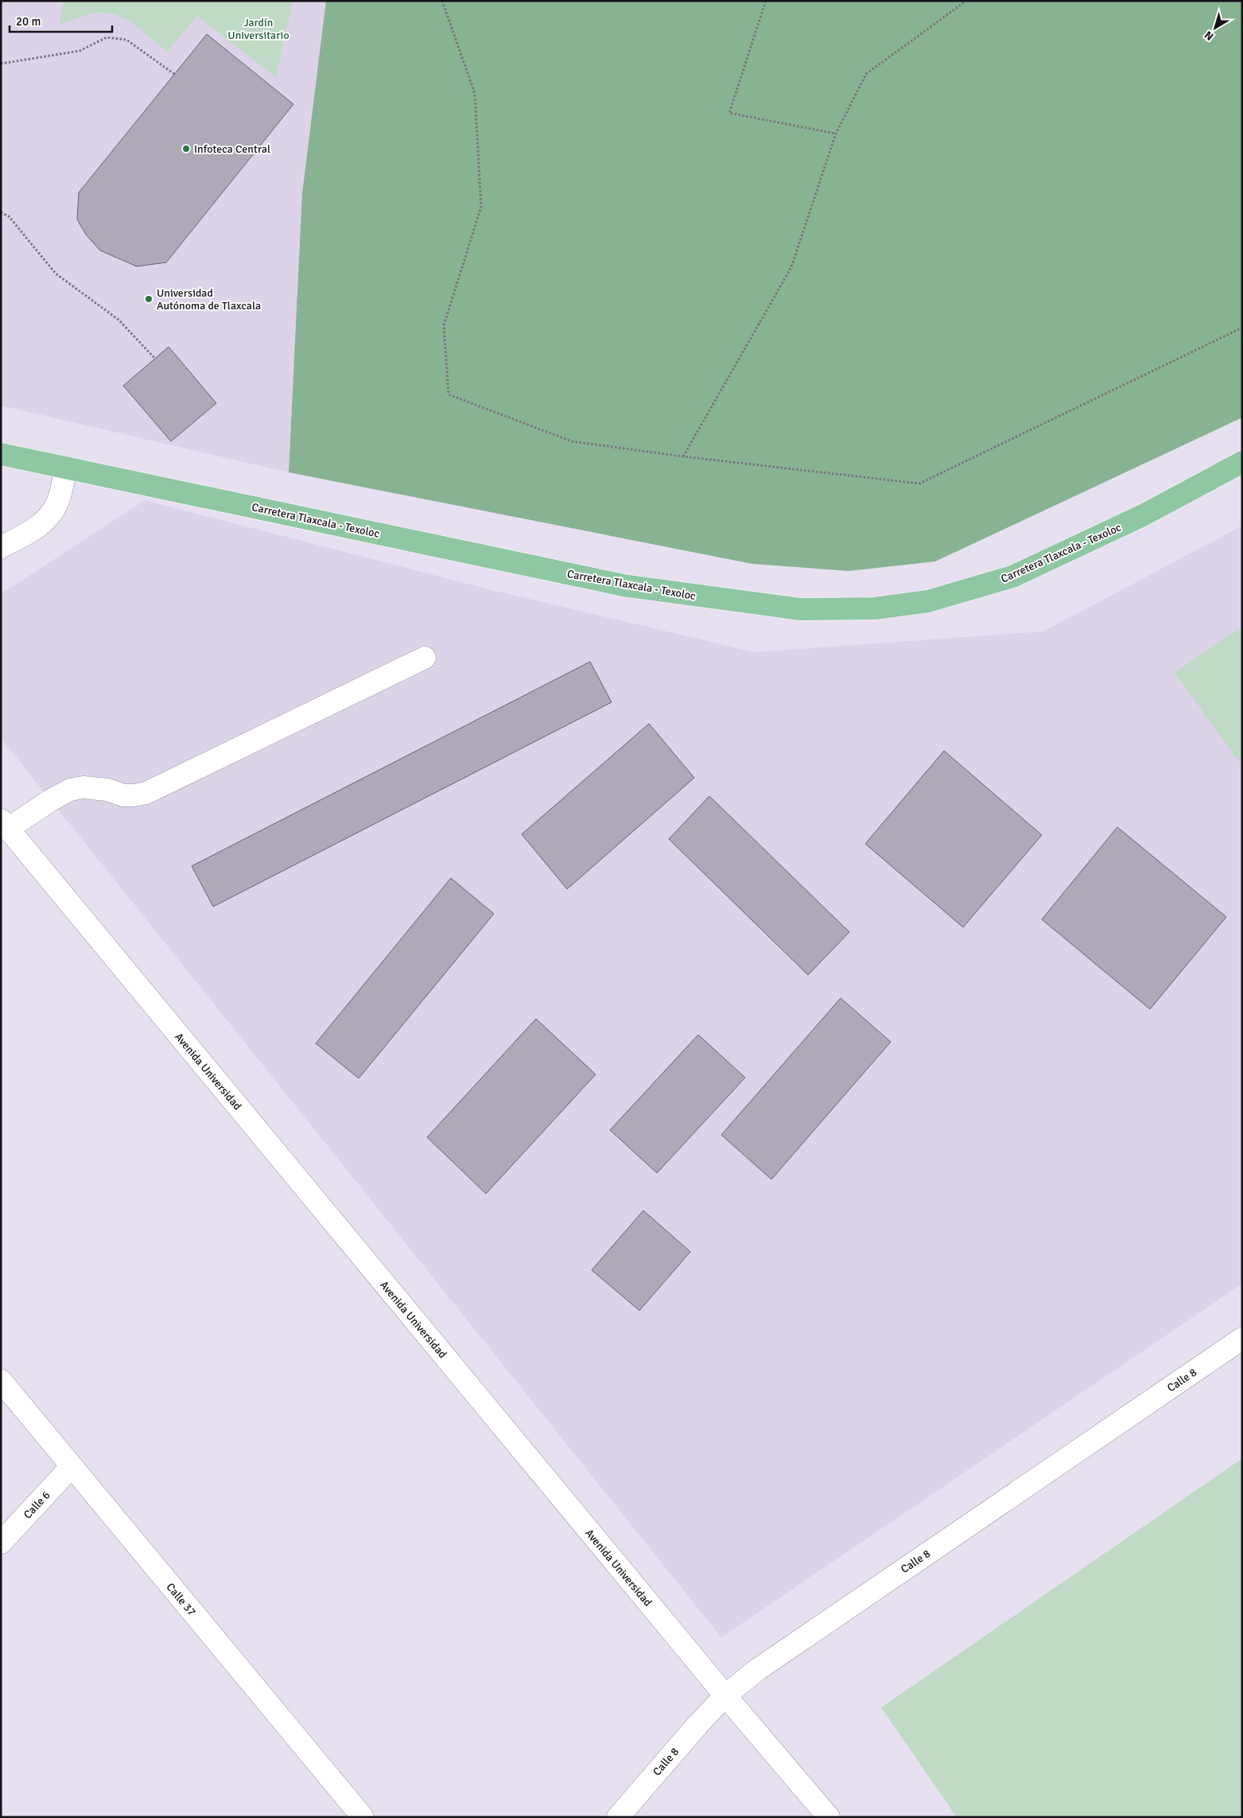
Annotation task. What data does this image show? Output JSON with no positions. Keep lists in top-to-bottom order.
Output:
{
  "streets": {
    "main road": ["Carretera Tlaxcala - Texoloc"],
    "street": [
      "Avenida Universidad",
      "Calle 8",
      "Calle 6",
      "Calle 37"
    ]
  },
  "crossings": [
    ["Avenida Universidad", "Calle 8"],
    ["Calle 6", "Calle 37"]
  ],
  "parks": ["Jardín Universitario"],
  "places": ["Infoteca Central", "Universidad Autónoma de Tlaxcala"],
  "scale_bar": "20 m",
  "north": "bottom left"
}
